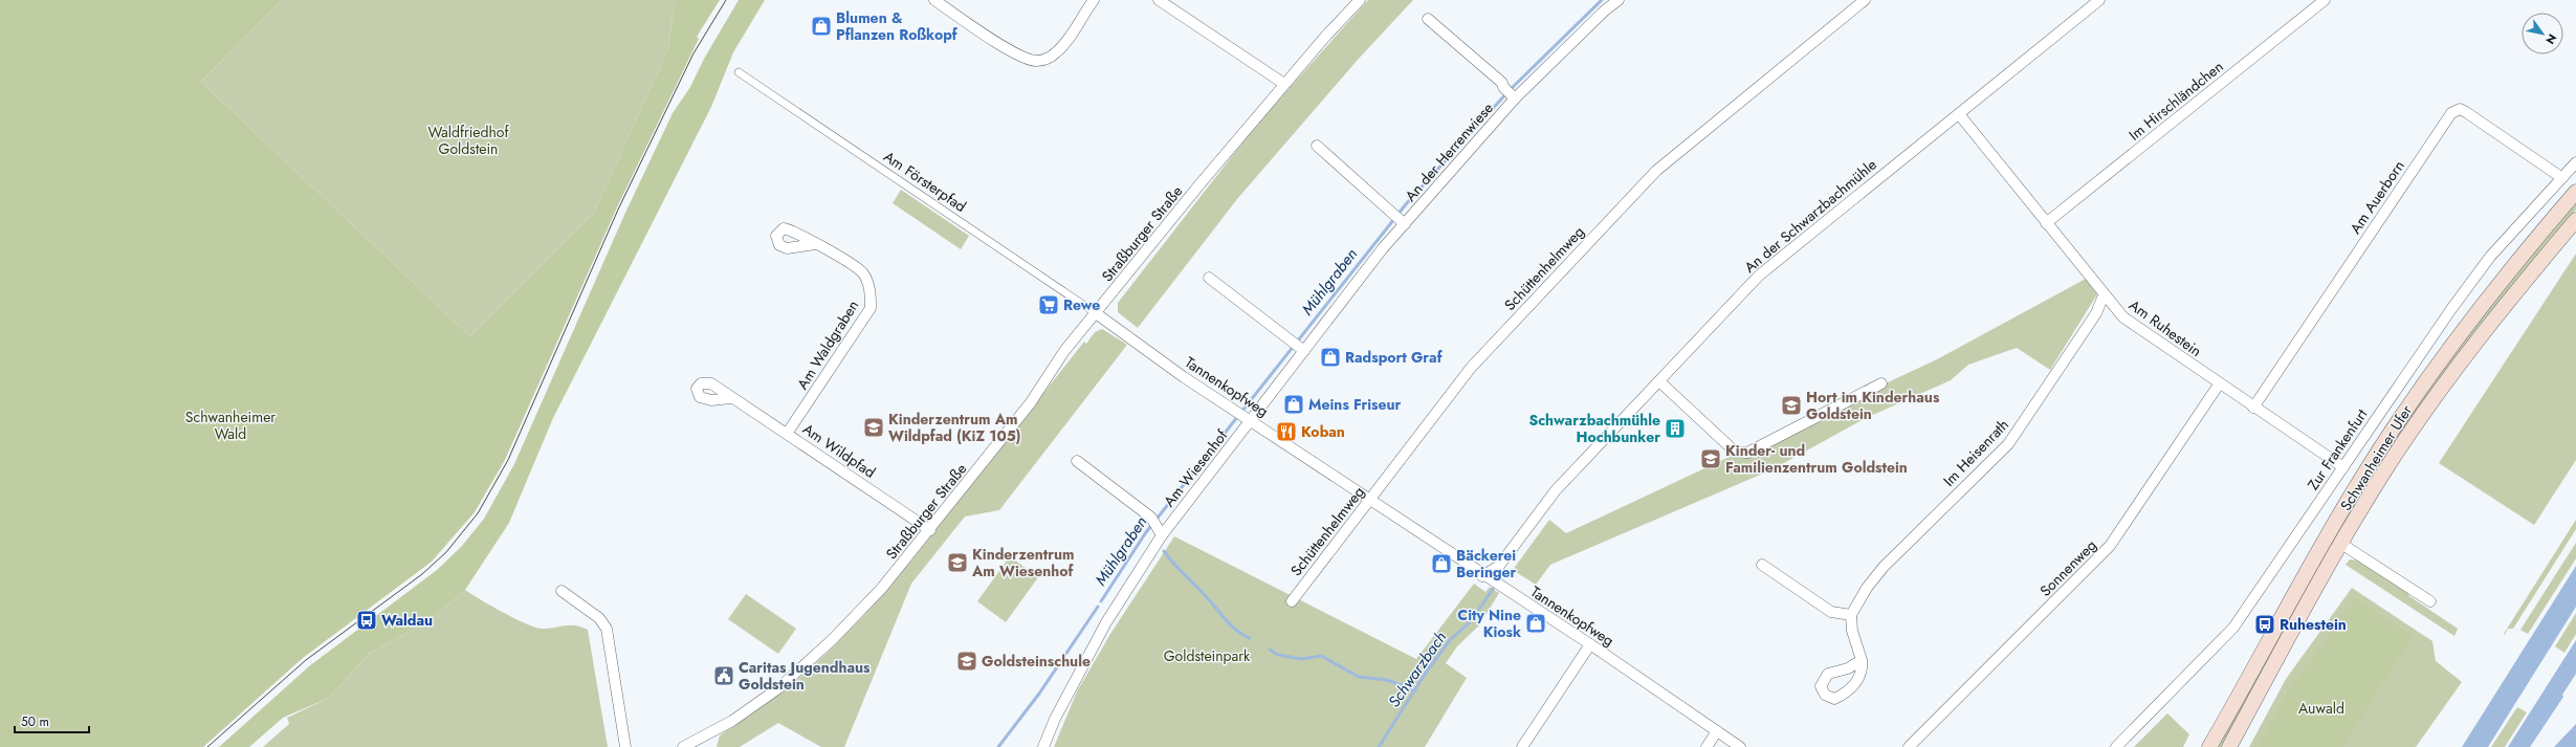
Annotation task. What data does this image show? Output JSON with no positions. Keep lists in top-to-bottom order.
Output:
{
  "streets": {
    "main road": ["Schwanheimer Ufer"],
    "street": [
      "Im Hirschländchen",
      "An der Herrenwiese",
      "Am Försterpfad",
      "Am Auerborn",
      "An der Schwarzbachmühle",
      "Straßburger Straße",
      "Schüttenhelmweg",
      "Am Ruhestein",
      "Am Waldgraben",
      "Tannenkopfweg",
      "Zur Frankenfurt",
      "Am Wildpfad",
      "Im Heisenrath",
      "Am Wiesenhof",
      "Sonnenweg"
    ]
  },
  "crossings": [
    ["Im Hirschländchen", "Am Ruhestein"],
    ["An der Herrenwiese", "Tannenkopfweg"],
    ["An der Herrenwiese", "Am Wiesenhof"],
    ["Am Försterpfad", "Straßburger Straße"],
    ["Am Försterpfad", "Tannenkopfweg"],
    ["Am Auerborn", "Am Ruhestein"],
    ["Am Auerborn", "Zur Frankenfurt"],
    ["An der Schwarzbachmühle", "Am Ruhestein"],
    ["An der Schwarzbachmühle", "Tannenkopfweg"],
    ["Straßburger Straße", "Tannenkopfweg"],
    ["Straßburger Straße", "Am Wildpfad"],
    ["Schüttenhelmweg", "Tannenkopfweg"],
    ["Am Ruhestein", "Zur Frankenfurt"],
    ["Am Ruhestein", "Im Heisenrath"],
    ["Am Ruhestein", "Sonnenweg"],
    ["Am Waldgraben", "Am Wildpfad"],
    ["Tannenkopfweg", "Am Wiesenhof"]
  ],
  "water": ["Mühlgraben", "Schwarzbach"],
  "parks": [
    "Waldfriedhof Goldstein",
    "Schwanheimer Wald",
    "Goldsteinpark",
    "Auwald"
  ],
  "places": {
    "shop": [
      "Blumen & Pflanzen Roßkopf",
      "Radsport Graf",
      "Meins Friseur",
      "Bäckerei Beringer",
      "City Nine Kiosk"
    ],
    "supermarket": ["Rewe"],
    "school or university": [
      "Hort im Kinderhaus Goldstein",
      "Kinderzentrum Am Wildpfad (KiZ 105)",
      "Kinder- und Familienzentrum Goldstein",
      "Kinderzentrum Am Wiesenhof",
      "Goldsteinschule"
    ],
    "building": ["Schwarzbachmühle Hochbunker"],
    "restaurant": ["Koban"],
    "bus stop": ["Waldau", "Ruhestein"],
    "public building": ["Caritas Jugendhaus Goldstein"]
  },
  "scale_bar": "50 m",
  "north": "bottom right"
}
